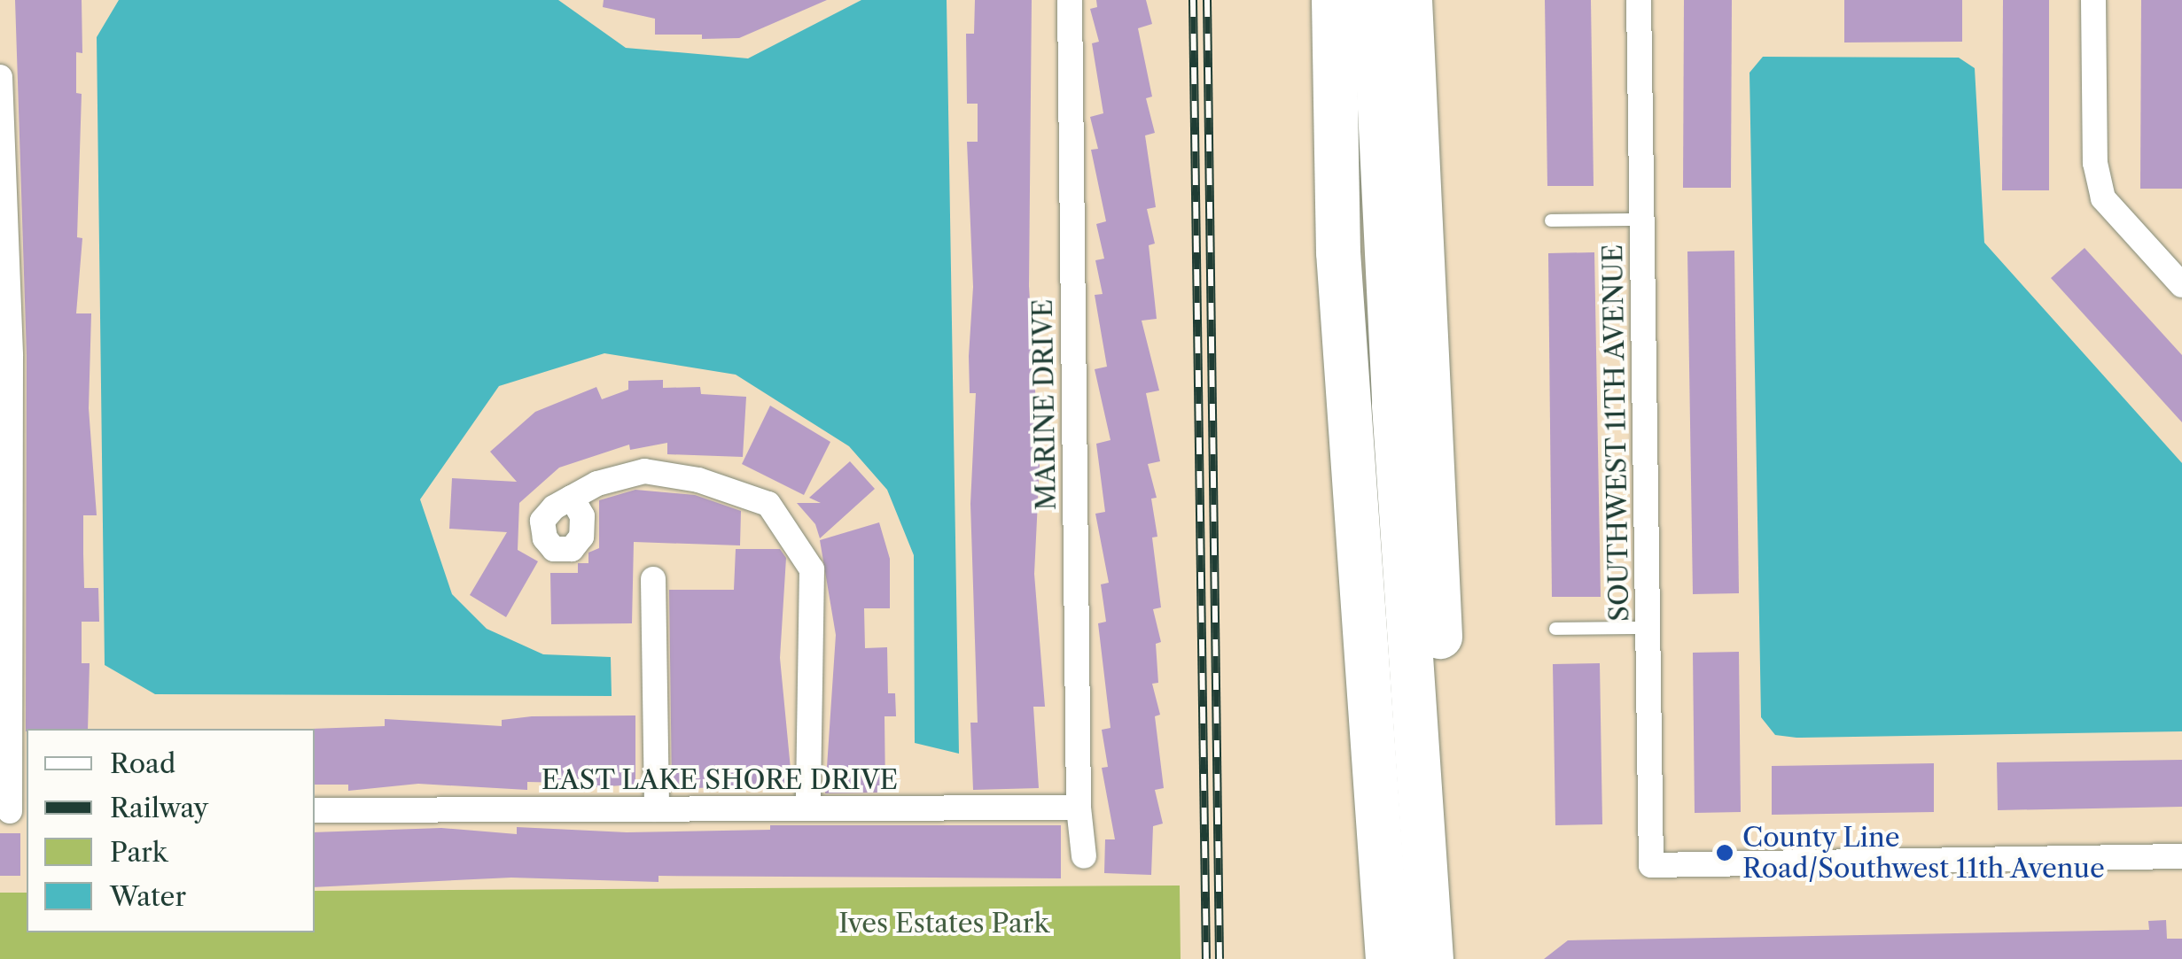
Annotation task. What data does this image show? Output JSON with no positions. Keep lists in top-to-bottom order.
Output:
{
  "streets": {
    "street": ["MARINE DRIVE", "SOUTHWEST 11TH AVENUE", "EAST LAKE SHORE DRIVE"]
  },
  "crossings": [
    ["MARINE DRIVE", "EAST LAKE SHORE DRIVE"]
  ],
  "parks": ["Ives Estates Park"],
  "places": ["County Line Road/Southwest 11th Avenue"],
  "legend": [
    "Road",
    "Railway",
    "Park",
    "Water"
  ]
}
